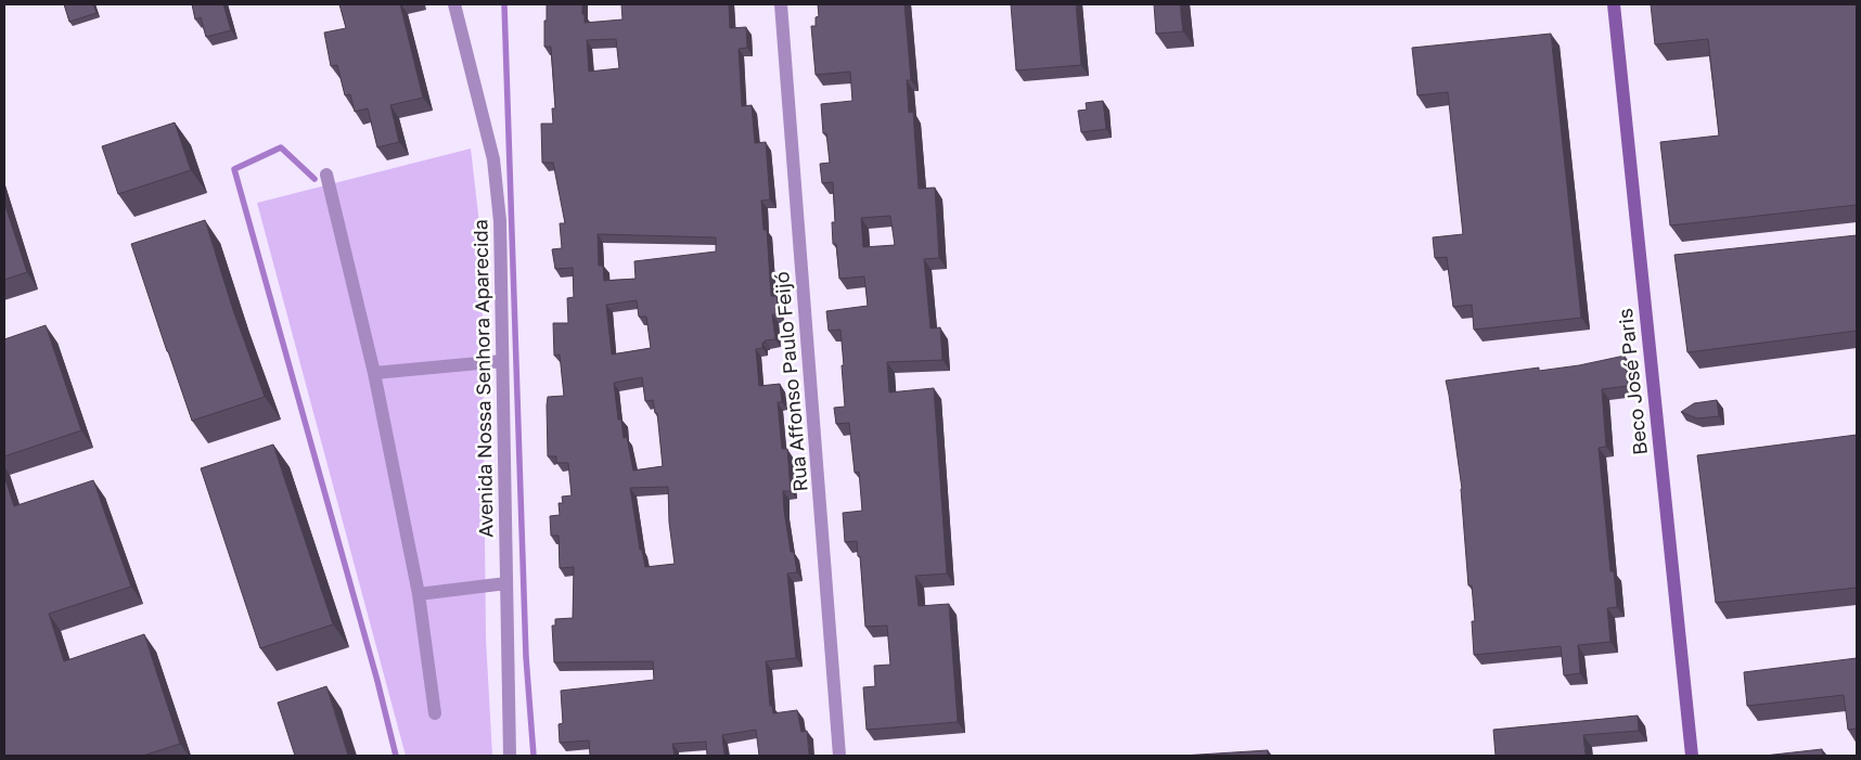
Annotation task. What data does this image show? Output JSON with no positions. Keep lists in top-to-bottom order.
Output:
{
  "streets": {
    "street": ["Avenida Nossa Senhora Aparecida", "Rua Affonso Paulo Feijó", "Beco José Paris"]
  }
}
